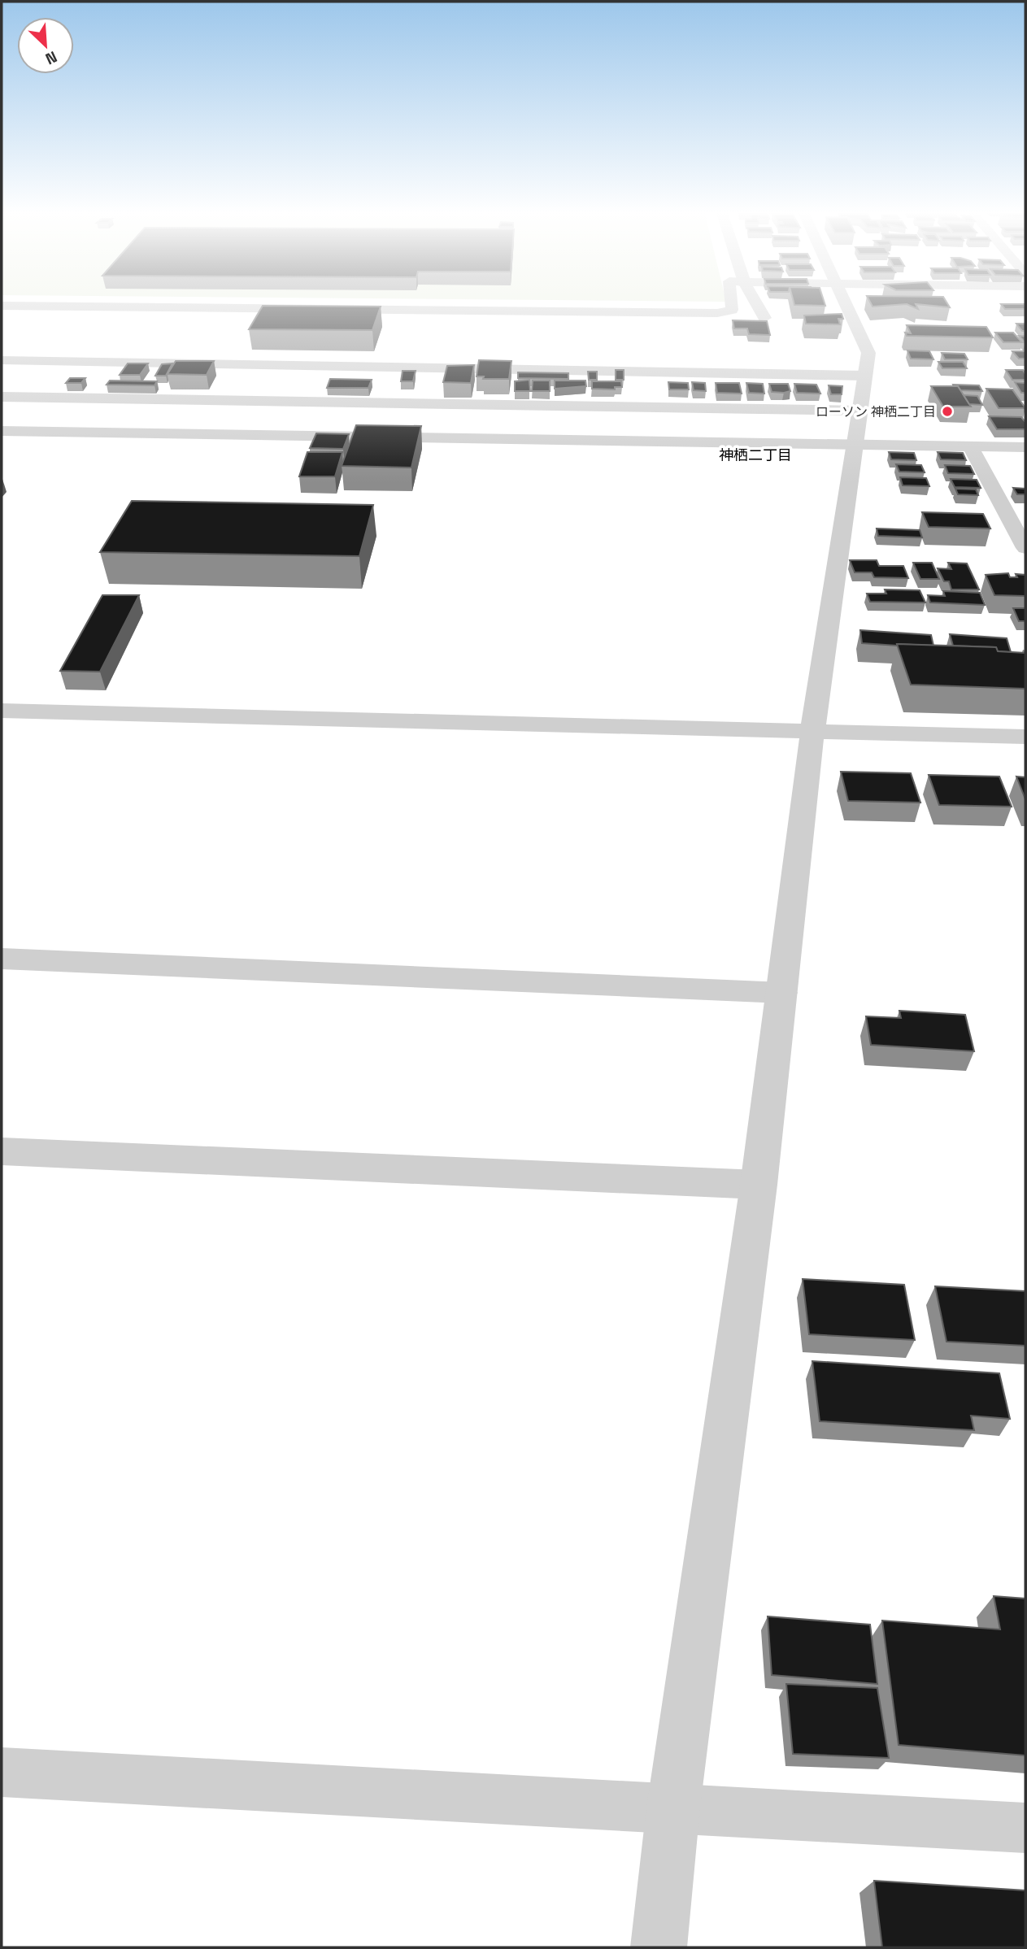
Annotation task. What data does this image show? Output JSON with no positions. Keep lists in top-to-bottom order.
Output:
{
  "districts": ["神栖二丁目"],
  "places": ["ローソン 神栖二丁目"],
  "north": "bottom right"
}
